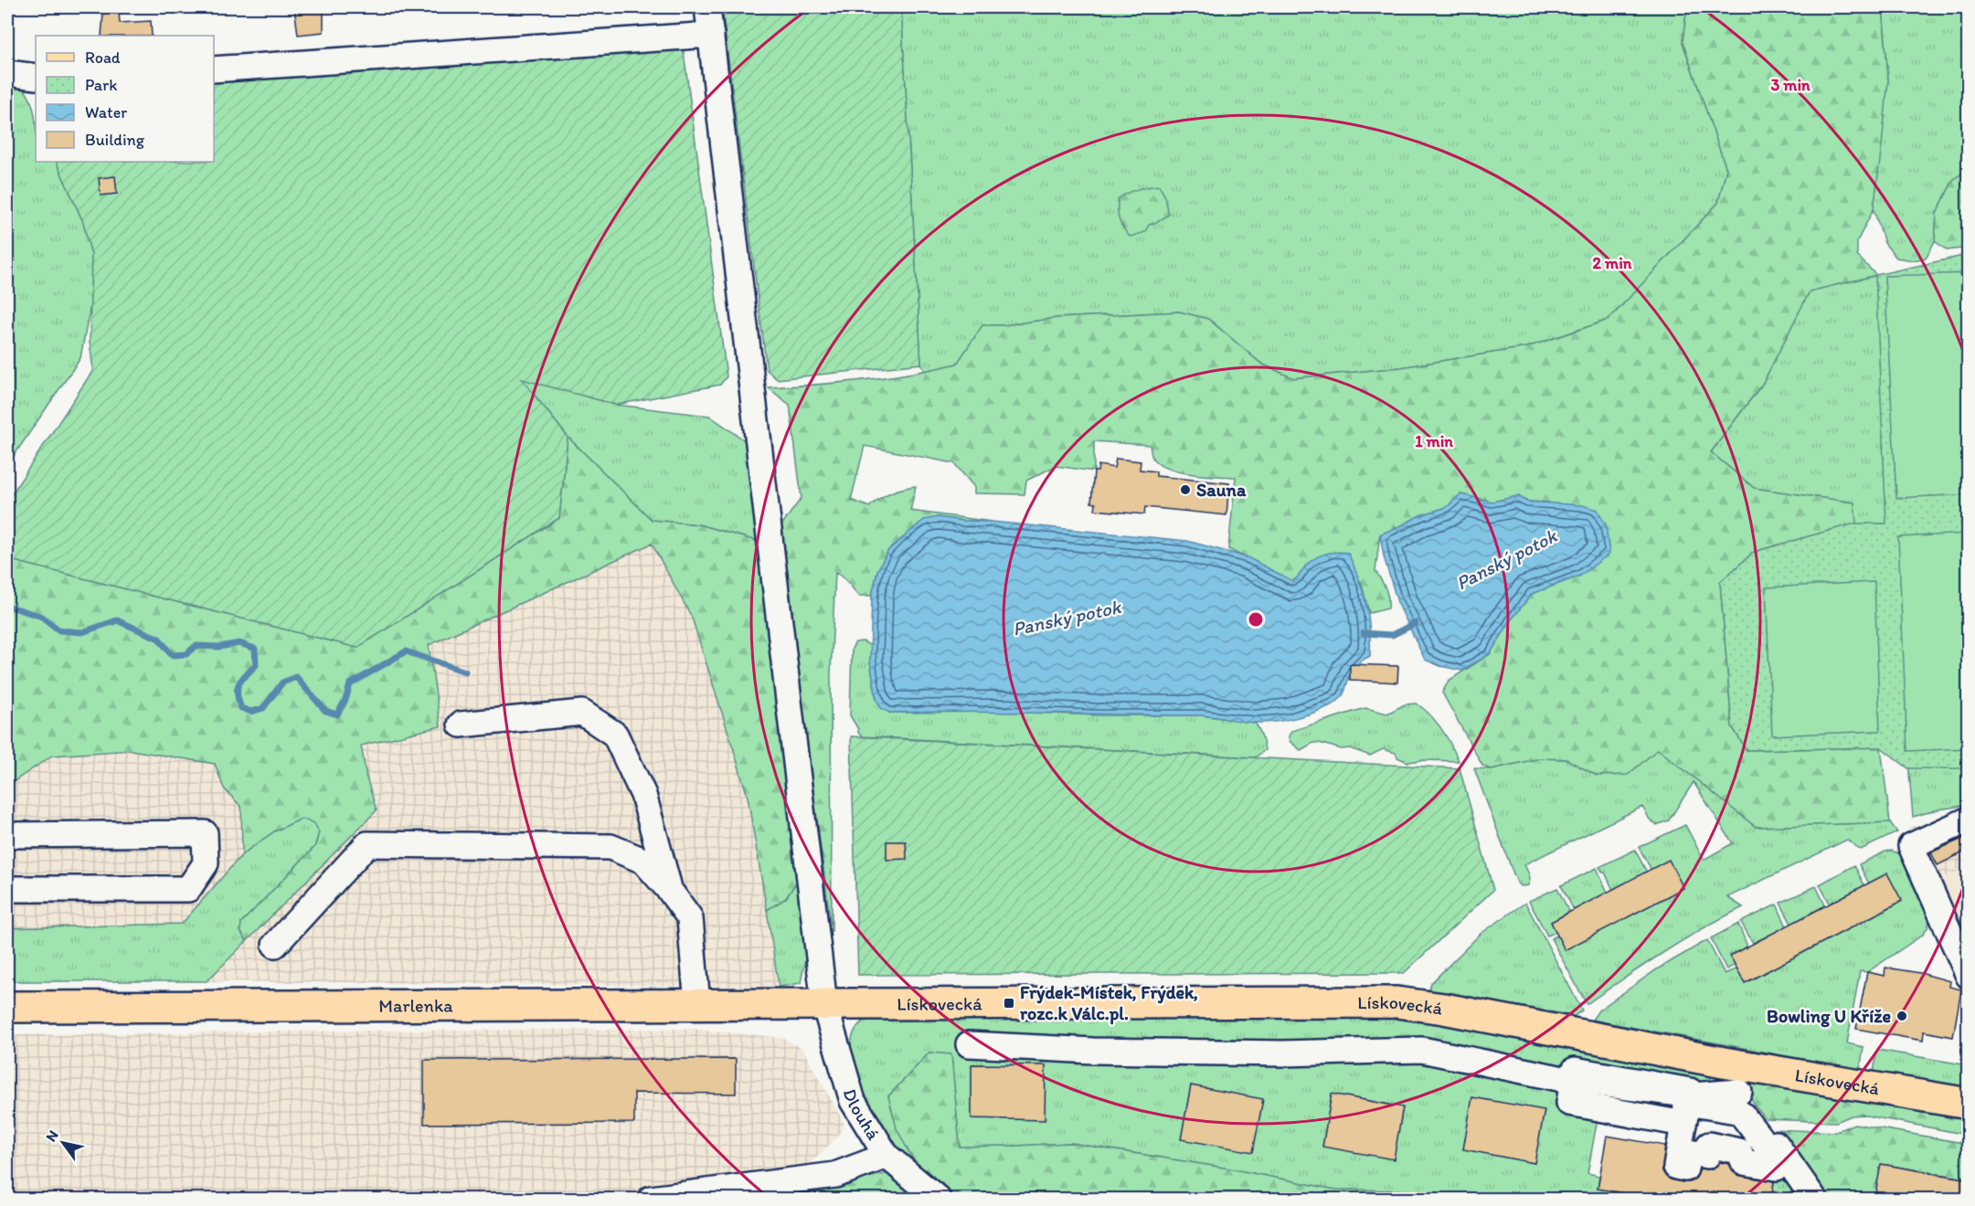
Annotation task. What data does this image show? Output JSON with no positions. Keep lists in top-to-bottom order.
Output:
{
  "streets": {
    "main road": ["Lískovecká", "Marlenka"],
    "street": ["Dlouhá"]
  },
  "crossings": [
    ["Lískovecká", "Marlenka"],
    ["Lískovecká", "Dlouhá"],
    ["Marlenka", "Dlouhá"]
  ],
  "water": ["Panský potok"],
  "places": {
    "other": ["Sauna", "Bowling U Kříže"],
    "transit": ["Frýdek-Místek, Frýdek, rozc.k Válc.pl."]
  },
  "legend": [
    "Road",
    "Park",
    "Water",
    "Building"
  ],
  "north": "top left",
  "rings": ["3 min", "2 min", "1 min"]
}
